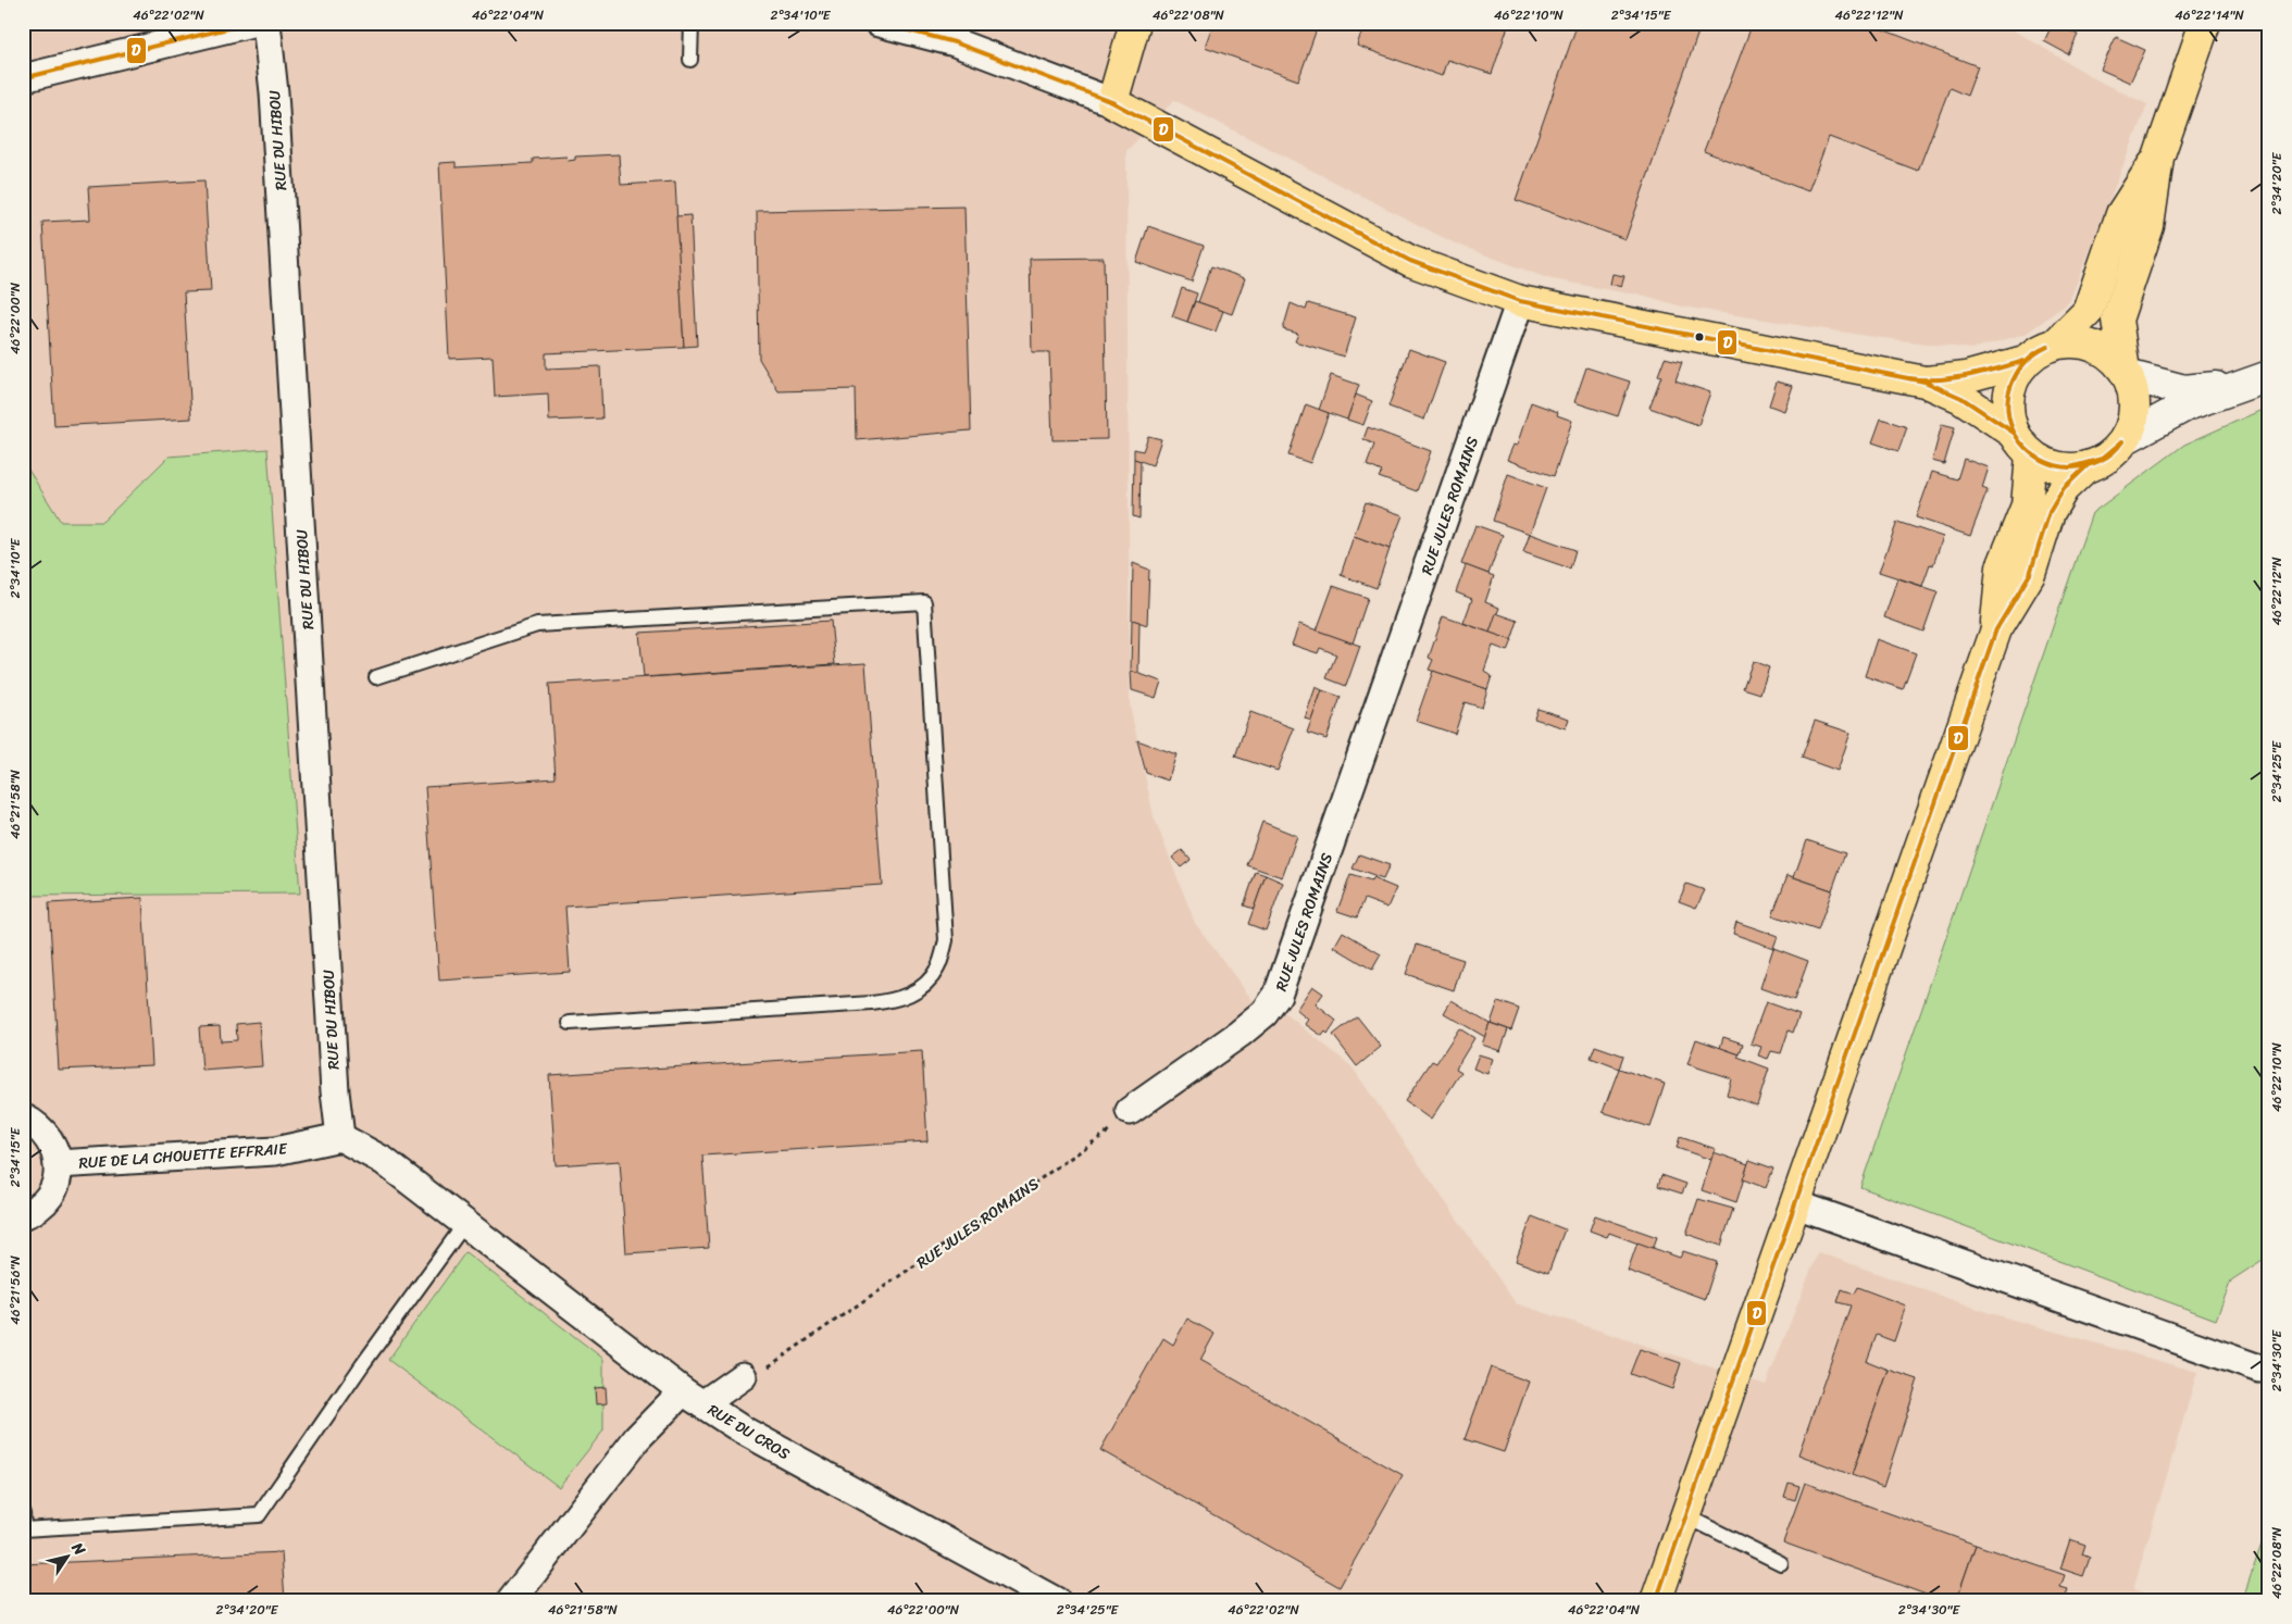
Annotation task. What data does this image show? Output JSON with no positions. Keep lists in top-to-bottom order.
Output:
{
  "streets": {
    "street": [
      "RUE DU HIBOU",
      "RUE JULES ROMAINS",
      "RUE DE LA CHOUETTE EFFRAIE",
      "RUE DU CROS"
    ]
  },
  "crossings": [
    ["RUE DU HIBOU", "RUE DE LA CHOUETTE EFFRAIE"],
    ["RUE DU HIBOU", "RUE DU CROS"],
    ["RUE DE LA CHOUETTE EFFRAIE", "RUE DU CROS"]
  ],
  "lines": ["transit line D"],
  "north": "top right",
  "coordinates": [
    "46°22'02\"N",
    "46°22'04\"N",
    "2°34'10\"E",
    "46°22'08\"N",
    "46°22'10\"N",
    "2°34'15\"E",
    "46°22'12\"N",
    "46°22'14\"N",
    "2°34'20\"E",
    "46°22'00\"N",
    "2°34'25\"E",
    "46°21'58\"N",
    "46°21'56\"N",
    "2°34'30\"E"
  ]
}
